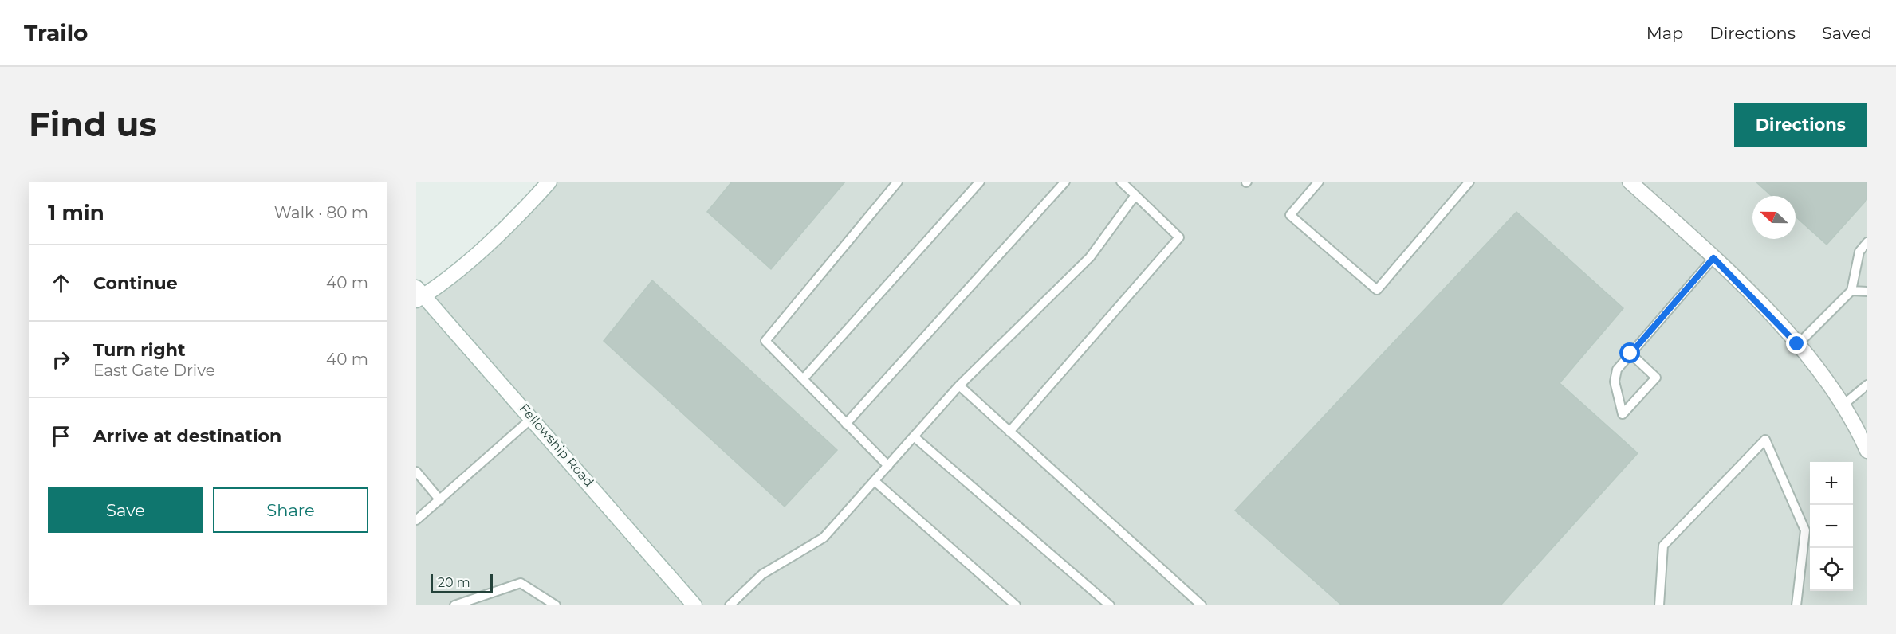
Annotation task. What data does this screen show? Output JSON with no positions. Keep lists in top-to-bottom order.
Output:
{
  "streets": {
    "street": ["Fellowship Road"]
  },
  "scale_bar": "20 m",
  "north": "left",
  "page": {
    "header": "Trailo",
    "nav": ["Map", "Directions", "Saved"],
    "buttons": [
      "Directions",
      ["Save", "Share"]
    ],
    "title": "Find us",
    "heading": ["1 min", "Walk · 80 m"],
    "list": [
      ["Continue", "40 m"],
      ["Turn right", "East Gate Drive", "40 m"],
      "Arrive at destination"
    ],
    "map_buttons": ["+", "−"],
    "scale": "20 m"
  }
}
